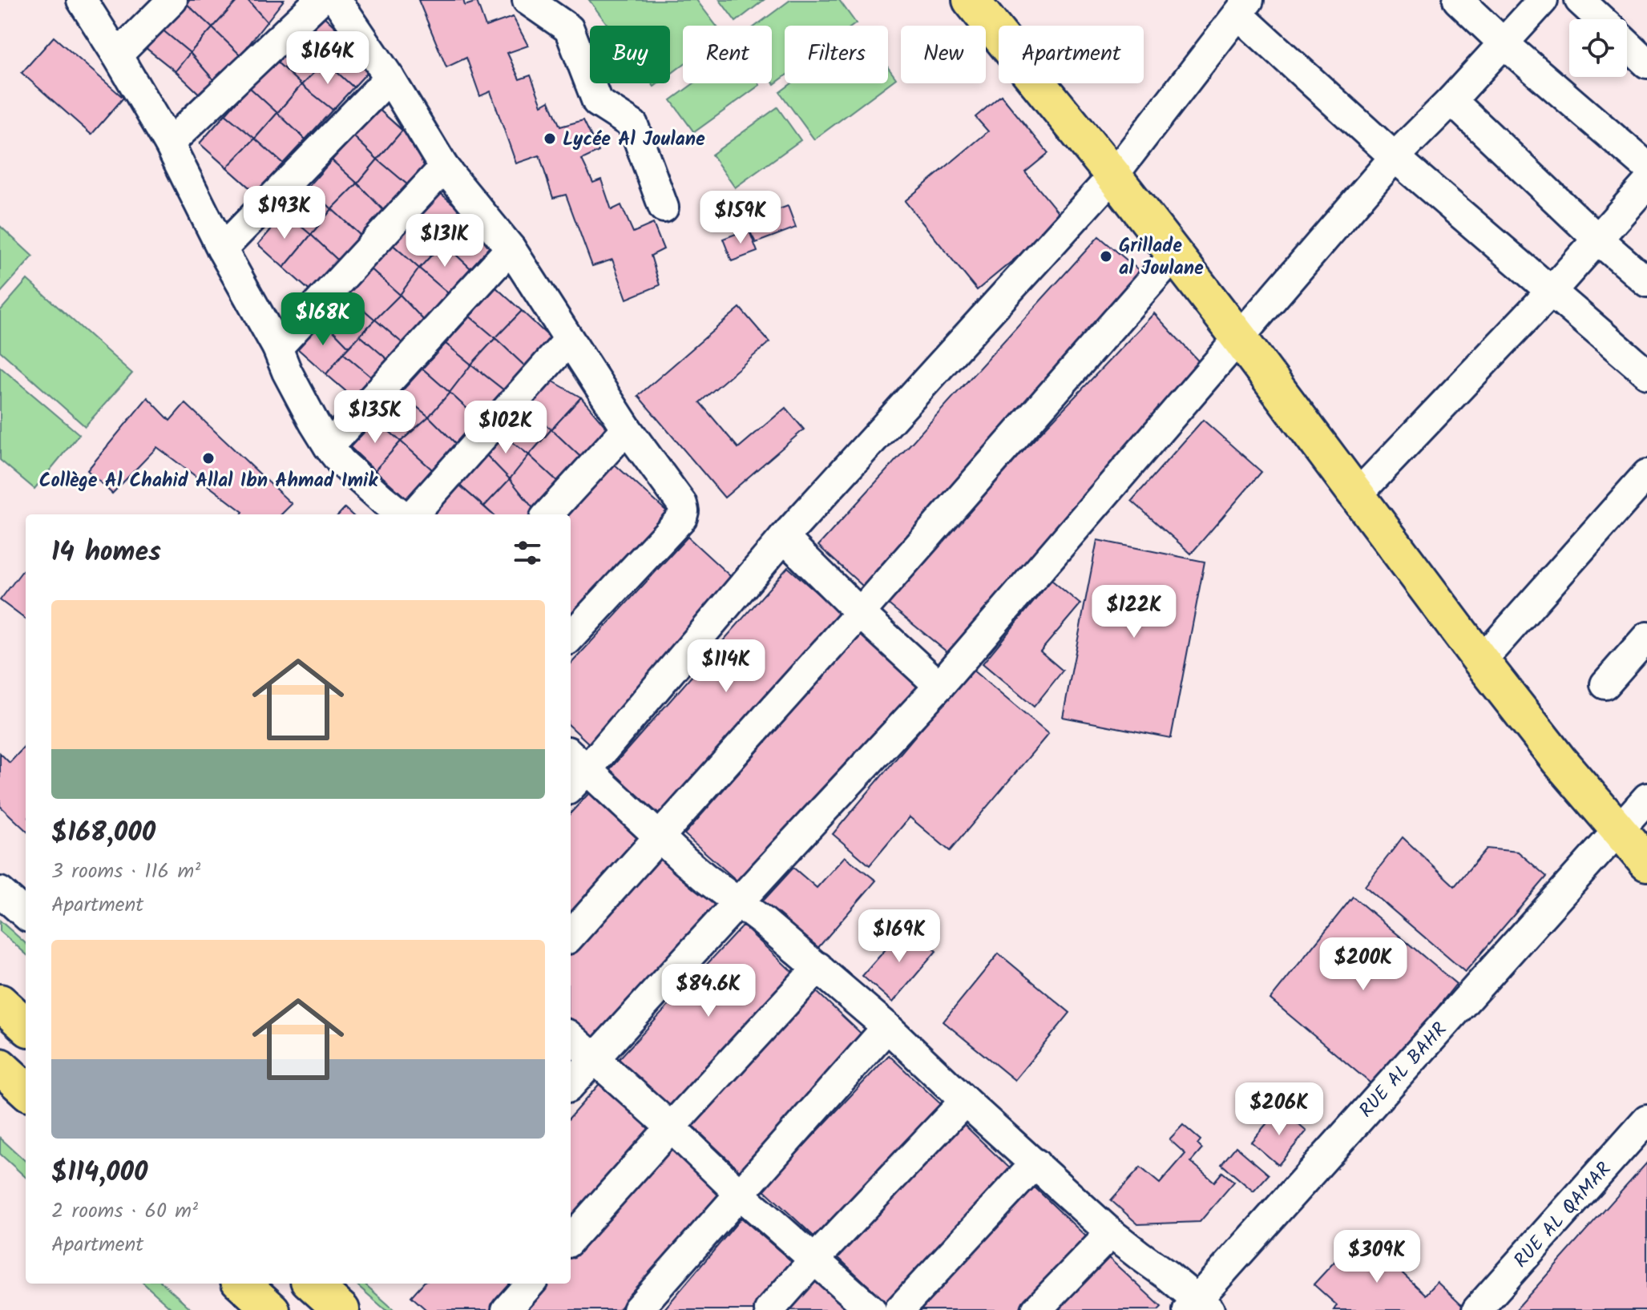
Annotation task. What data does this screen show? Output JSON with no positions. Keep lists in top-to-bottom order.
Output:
{
  "streets": {
    "street": ["RUE AL BAHR", "RUE AL QAMAR"]
  },
  "places": ["Lycée Al Joulane", "Grillade al Joulane", "Collège Al Chahid Allal Ibn Ahmad Imik"],
  "page": {
    "chip": [
      "Buy",
      "Rent",
      "Filters",
      "New",
      "Apartment"
    ],
    "price": [
      "$164K",
      "$193K",
      "$159K",
      "$131K",
      "$168K",
      "$135K",
      "$102K",
      "$122K",
      "$114K",
      "$169K",
      "$200K",
      "$84.6K",
      "$206K",
      "$309K"
    ],
    "heading": "14 homes",
    "list": [
      {
        "name": "$168,000",
        "note": "3 rooms · 116 m² · Apartment"
      },
      {
        "name": "$114,000",
        "note": "2 rooms · 60 m² · Apartment"
      }
    ]
  }
}
